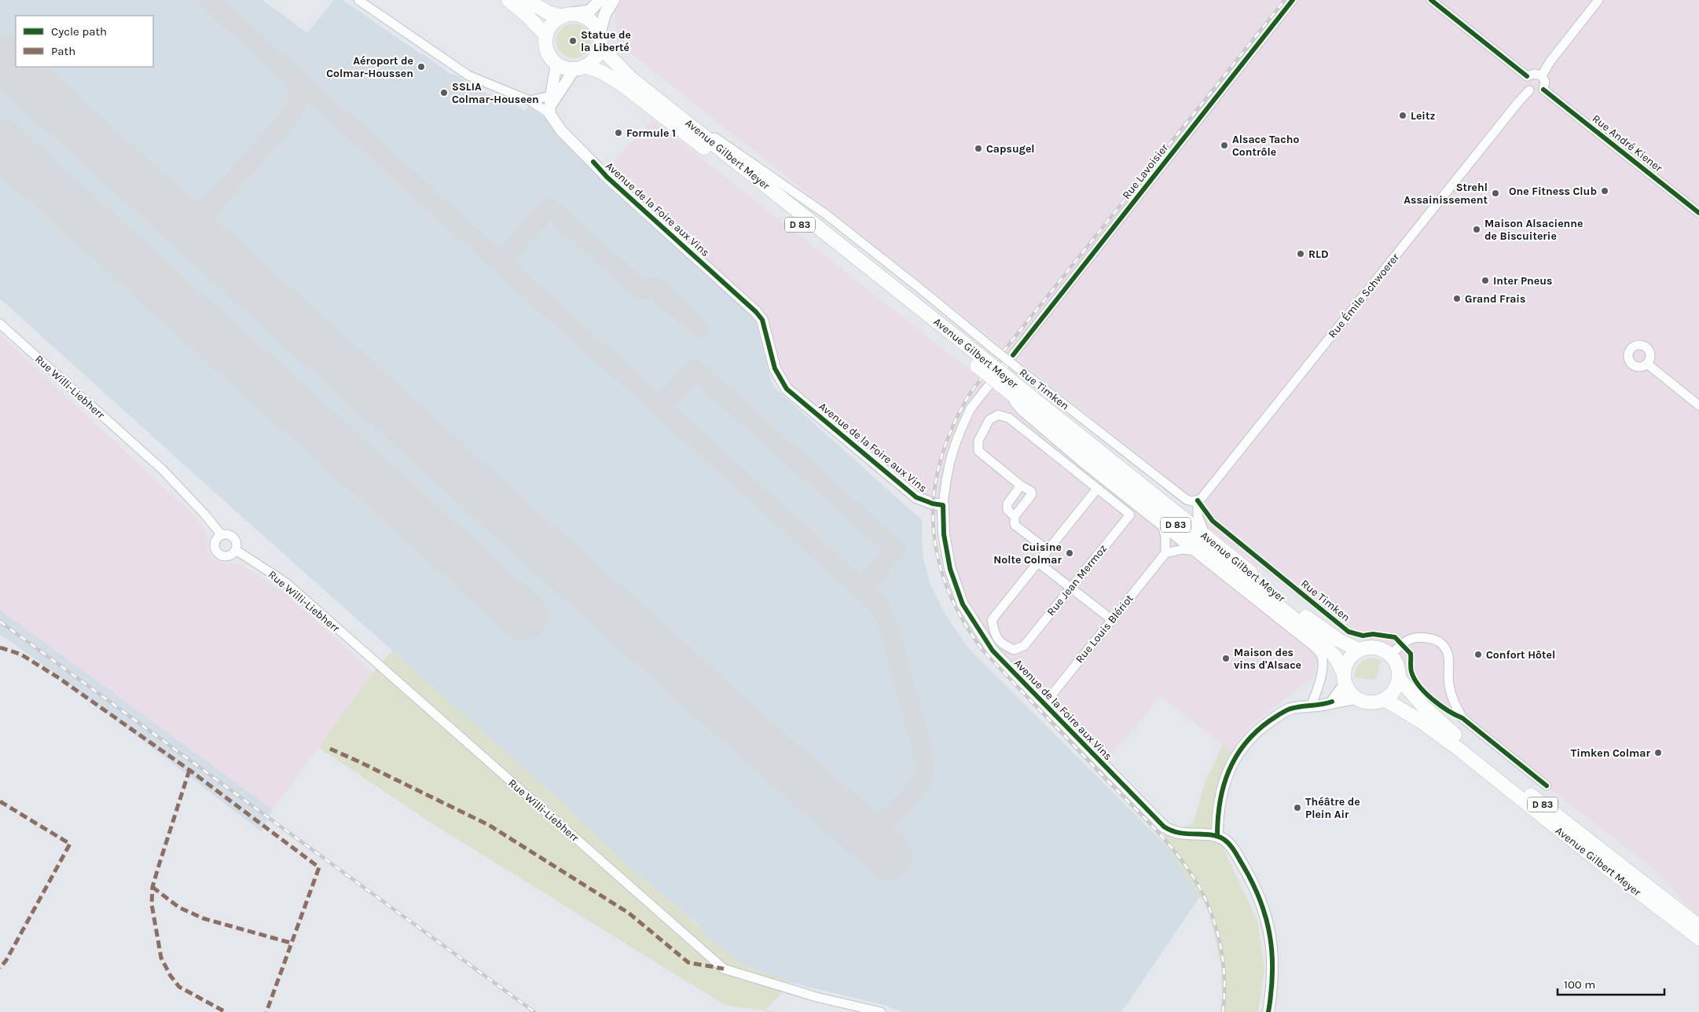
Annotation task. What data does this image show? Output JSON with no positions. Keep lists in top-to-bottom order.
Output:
{
  "streets": {
    "main road": ["Avenue Gilbert Meyer", "D 83"],
    "street": [
      "Rue André Kiener",
      "Rue Lavoisier",
      "Avenue de la Foire aux Vins",
      "Rue Émile Schwoerer",
      "Rue Willi-Liebherr",
      "Rue Timken",
      "Rue Jean Mermoz",
      "Rue Louis Blériot"
    ]
  },
  "crossings": [
    ["Rue André Kiener", "Rue Émile Schwoerer"],
    ["Avenue Gilbert Meyer", "Rue Timken"],
    ["Rue Lavoisier", "Avenue de la Foire aux Vins"],
    ["Avenue de la Foire aux Vins", "Rue Louis Blériot"],
    ["Rue Émile Schwoerer", "Rue Timken"]
  ],
  "places": [
    "Statue de la Liberté",
    "Aéroport de Colmar-Houssen",
    "SSLIA Colmar-Houseen",
    "Leitz",
    "Formule 1",
    "Alsace Tacho Contrôle",
    "Capsugel",
    "One Fitness Club",
    "Strehl Assainissement",
    "Maison Alsacienne de Biscuiterie",
    "RLD",
    "Inter Pneus",
    "Grand Frais",
    "Cuisine Nolte Colmar",
    "Confort Hôtel",
    "Maison des vins d'Alsace",
    "Timken Colmar",
    "Théâtre de Plein Air"
  ],
  "legend": ["Cycle path", "Path"],
  "scale_bar": "100 m"
}
